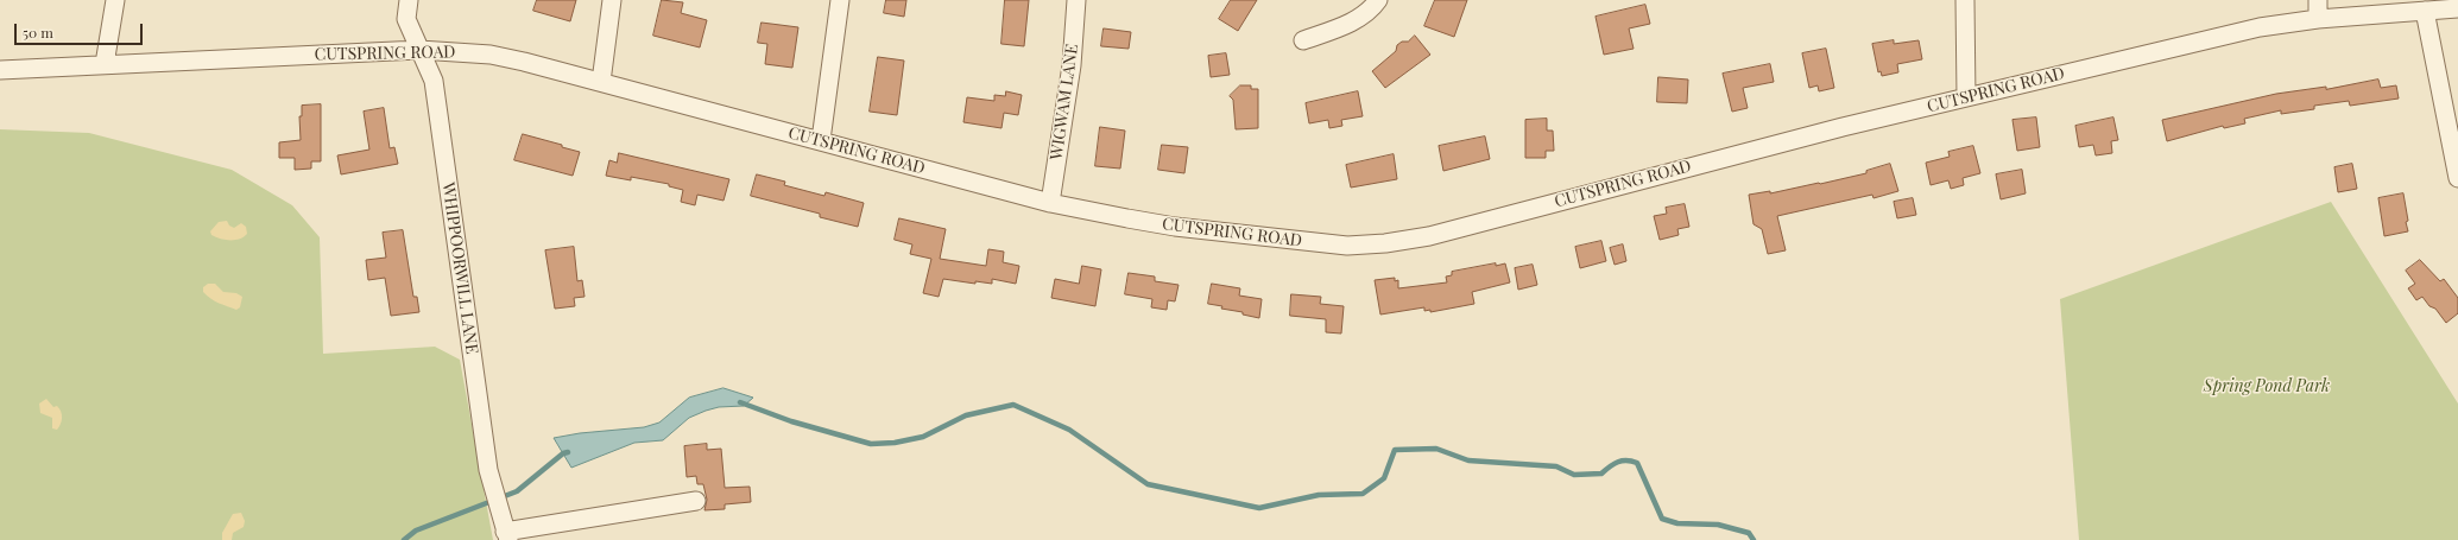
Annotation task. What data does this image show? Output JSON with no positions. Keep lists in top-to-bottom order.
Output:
{
  "streets": {
    "street": ["CUTSPRING ROAD", "WIGWAM LANE", "WHIPPOORWILL LANE"]
  },
  "crossings": [
    ["CUTSPRING ROAD", "WIGWAM LANE"],
    ["CUTSPRING ROAD", "WHIPPOORWILL LANE"]
  ],
  "parks": ["Spring Pond Park"],
  "scale_bar": "50 m"
}
